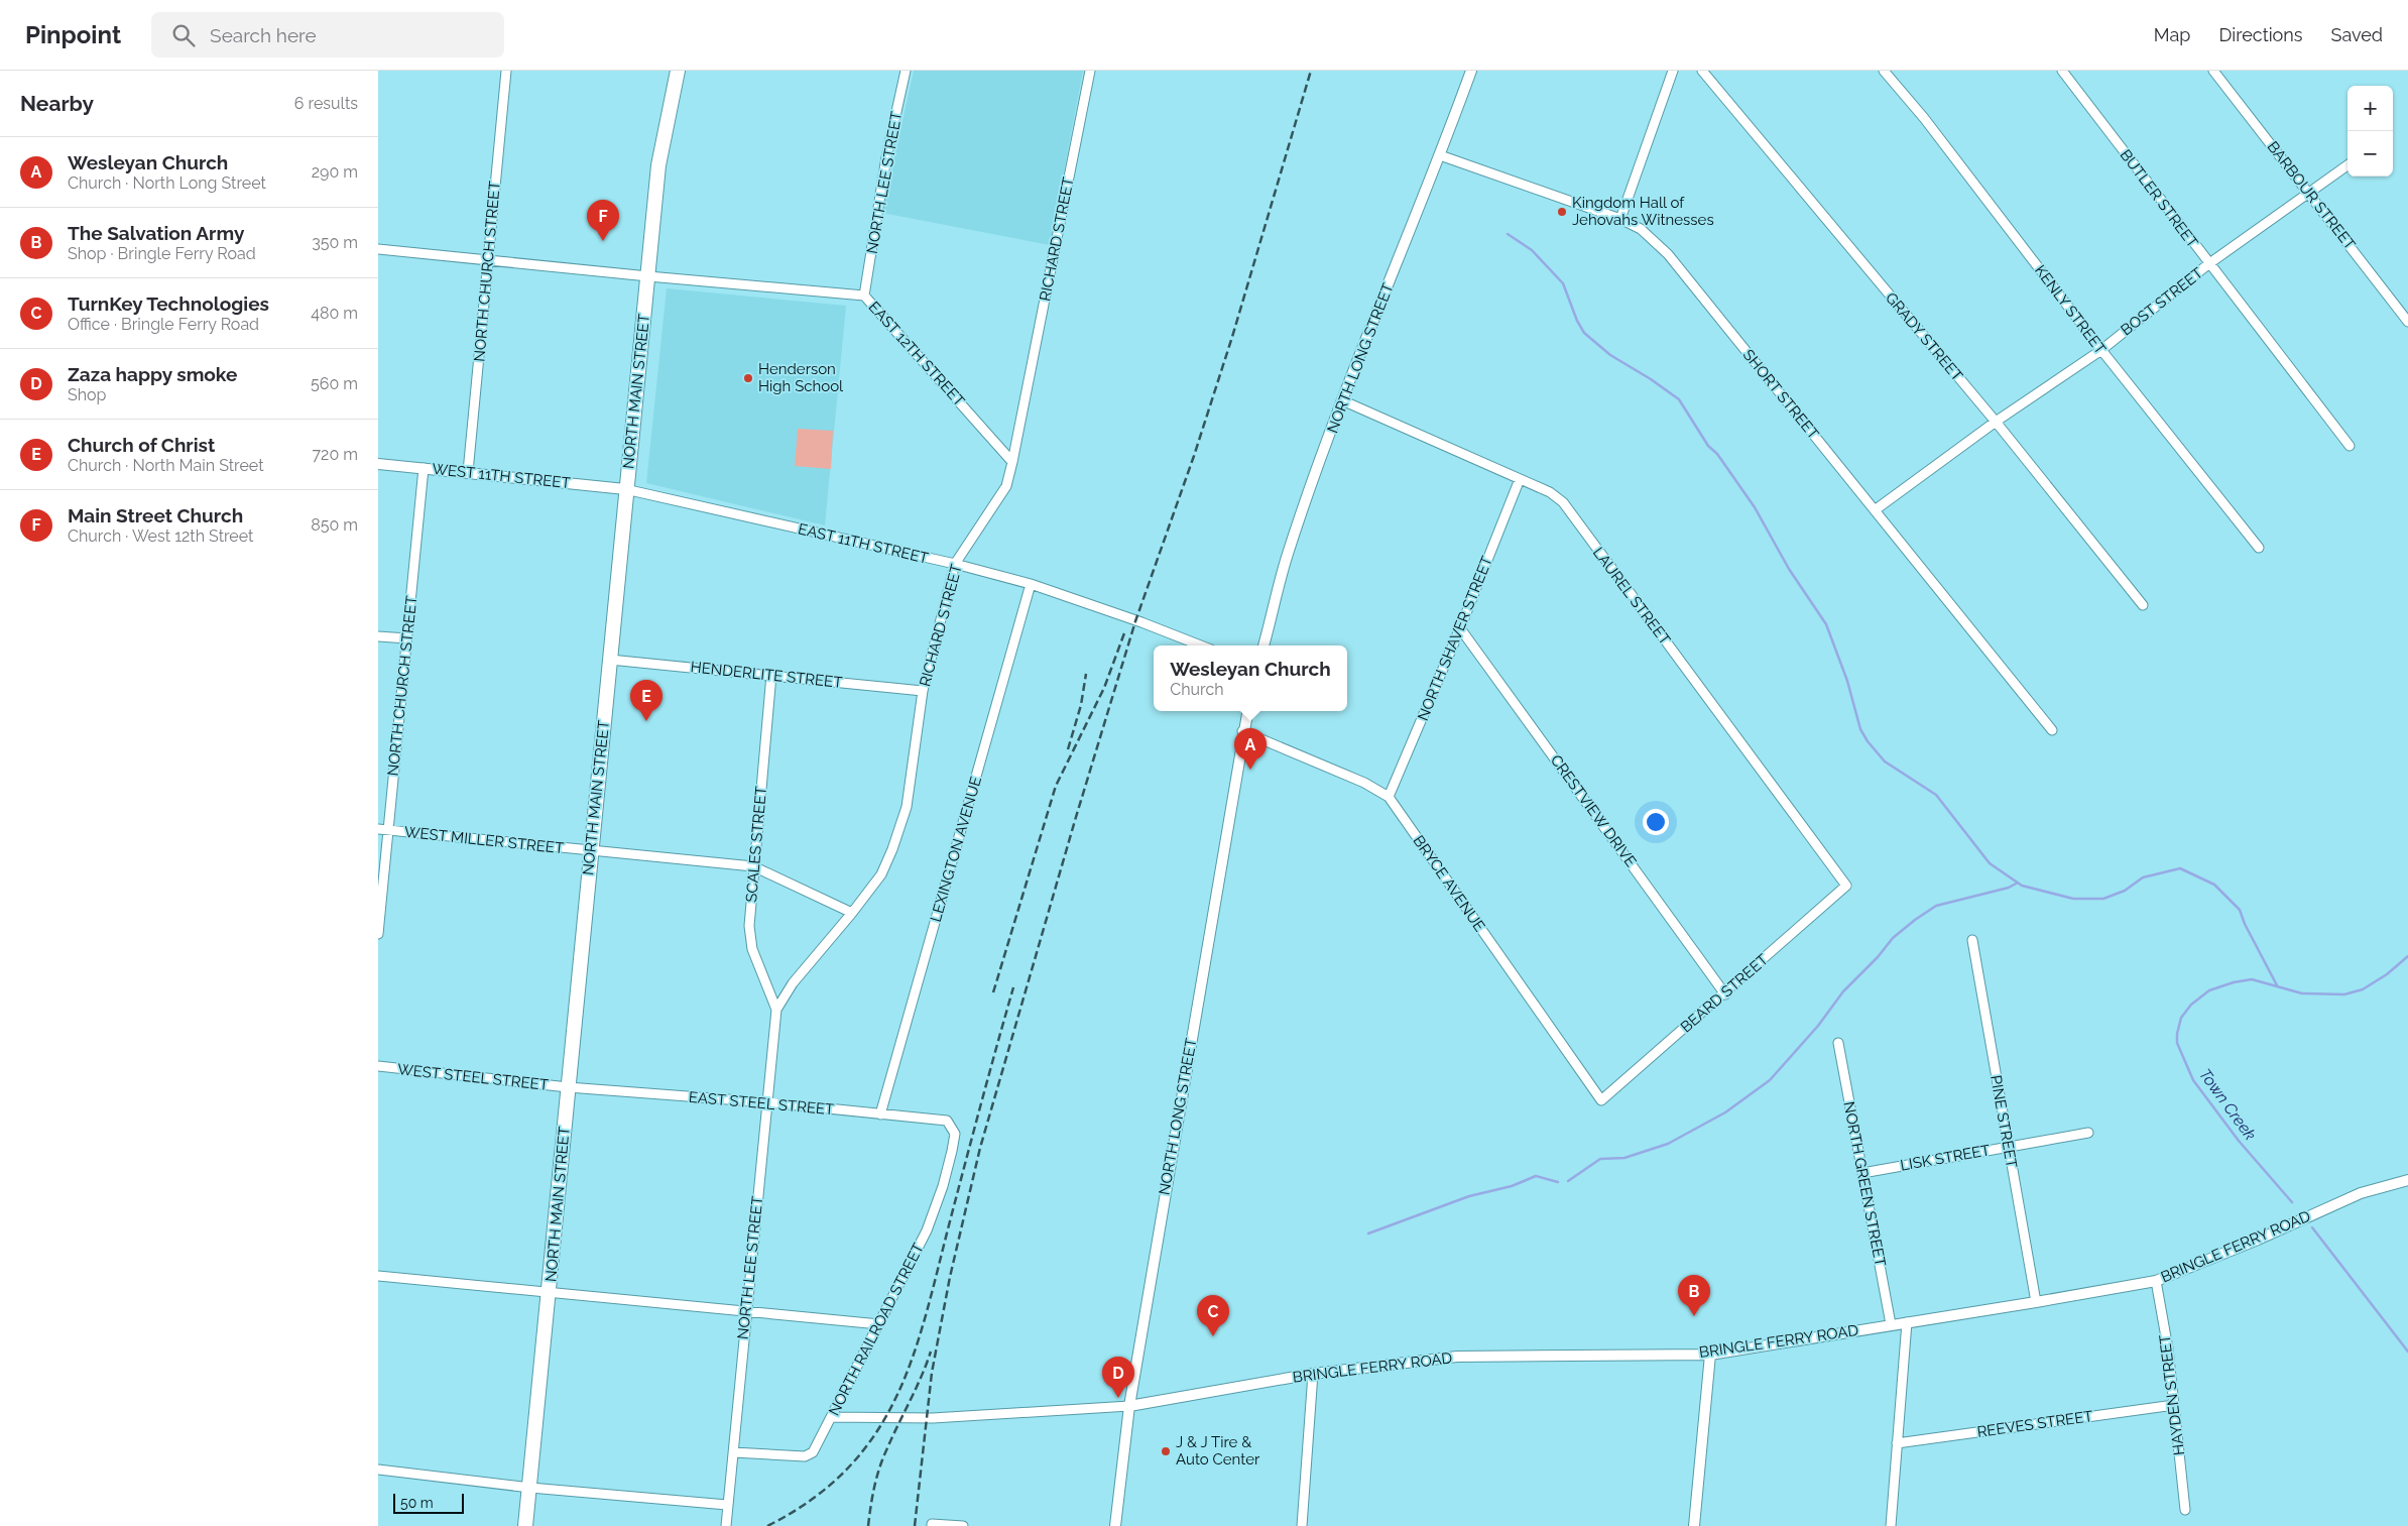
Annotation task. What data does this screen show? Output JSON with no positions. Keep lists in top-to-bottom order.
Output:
{
  "streets": {
    "main road": ["NORTH MAIN STREET"],
    "street": [
      "NORTH LEE STREET",
      "BARBOUR STREET",
      "BUTLER STREET",
      "RICHARD STREET",
      "NORTH CHURCH STREET",
      "BOST STREET",
      "KENLY STREET",
      "GRADY STREET",
      "EAST 12TH STREET",
      "NORTH LONG STREET",
      "SHORT STREET",
      "WEST 11TH STREET",
      "EAST 11TH STREET",
      "LAUREL STREET",
      "NORTH SHAVER STREET",
      "HENDERLITE STREET",
      "CRESTVIEW DRIVE",
      "WEST MILLER STREET",
      "SCALES STREET",
      "LEXINGTON AVENUE",
      "BRYCE AVENUE",
      "BEARD STREET",
      "WEST STEEL STREET",
      "EAST STEEL STREET",
      "PINE STREET",
      "LISK STREET",
      "NORTH GREEN STREET",
      "BRINGLE FERRY ROAD",
      "NORTH RAILROAD STREET",
      "HAYDEN STREET",
      "REEVES STREET"
    ]
  },
  "crossings": [
    ["NORTH LEE STREET", "RICHARD STREET"],
    ["NORTH LEE STREET", "EAST 12TH STREET"],
    ["NORTH LEE STREET", "SCALES STREET"],
    ["NORTH LEE STREET", "EAST STEEL STREET"],
    ["NORTH LEE STREET", "NORTH RAILROAD STREET"],
    ["BARBOUR STREET", "BOST STREET"],
    ["BUTLER STREET", "BOST STREET"],
    ["RICHARD STREET", "EAST 12TH STREET"],
    ["RICHARD STREET", "EAST 11TH STREET"],
    ["RICHARD STREET", "HENDERLITE STREET"],
    ["RICHARD STREET", "WEST MILLER STREET"],
    ["RICHARD STREET", "SCALES STREET"],
    ["NORTH CHURCH STREET", "EAST 12TH STREET"],
    ["NORTH CHURCH STREET", "WEST 11TH STREET"],
    ["NORTH CHURCH STREET", "WEST MILLER STREET"],
    ["BOST STREET", "KENLY STREET"],
    ["BOST STREET", "GRADY STREET"],
    ["BOST STREET", "SHORT STREET"],
    ["EAST 12TH STREET", "NORTH MAIN STREET"],
    ["NORTH LONG STREET", "SHORT STREET"],
    ["NORTH LONG STREET", "LAUREL STREET"],
    ["NORTH LONG STREET", "BRYCE AVENUE"],
    ["NORTH LONG STREET", "BRINGLE FERRY ROAD"],
    ["NORTH MAIN STREET", "WEST 11TH STREET"],
    ["NORTH MAIN STREET", "EAST 11TH STREET"],
    ["NORTH MAIN STREET", "HENDERLITE STREET"],
    ["NORTH MAIN STREET", "WEST MILLER STREET"],
    ["NORTH MAIN STREET", "WEST STEEL STREET"],
    ["NORTH MAIN STREET", "EAST STEEL STREET"],
    ["WEST 11TH STREET", "EAST 11TH STREET"],
    ["EAST 11TH STREET", "LEXINGTON AVENUE"],
    ["LAUREL STREET", "NORTH SHAVER STREET"],
    ["LAUREL STREET", "BEARD STREET"],
    ["NORTH SHAVER STREET", "CRESTVIEW DRIVE"],
    ["NORTH SHAVER STREET", "BRYCE AVENUE"],
    ["HENDERLITE STREET", "SCALES STREET"],
    ["CRESTVIEW DRIVE", "BEARD STREET"],
    ["WEST MILLER STREET", "SCALES STREET"],
    ["LEXINGTON AVENUE", "EAST STEEL STREET"],
    ["BRYCE AVENUE", "BEARD STREET"],
    ["WEST STEEL STREET", "EAST STEEL STREET"],
    ["EAST STEEL STREET", "NORTH RAILROAD STREET"],
    ["PINE STREET", "LISK STREET"],
    ["PINE STREET", "BRINGLE FERRY ROAD"],
    ["LISK STREET", "NORTH GREEN STREET"],
    ["NORTH GREEN STREET", "BRINGLE FERRY ROAD"],
    ["BRINGLE FERRY ROAD", "HAYDEN STREET"],
    ["HAYDEN STREET", "REEVES STREET"]
  ],
  "water": ["Town Creek"],
  "places": ["Kingdom Hall of Jehovahs Witnesses", "Henderson High School", "J & J Tire & Auto Center"],
  "scale_bar": "50 m",
  "page": {
    "header": "Pinpoint",
    "search": "Search here",
    "nav": ["Map", "Directions", "Saved"],
    "heading": ["Nearby", "6 results"],
    "map_buttons": ["+", "−"],
    "list": [
      {
        "mark": "A",
        "name": "Wesleyan Church",
        "note": "Church · North Long Street",
        "value": "290 m"
      },
      {
        "mark": "B",
        "name": "The Salvation Army",
        "note": "Shop · Bringle Ferry Road",
        "value": "350 m"
      },
      {
        "mark": "C",
        "name": "TurnKey Technologies",
        "note": "Office · Bringle Ferry Road",
        "value": "480 m"
      },
      {
        "mark": "D",
        "name": "Zaza happy smoke",
        "note": "Shop",
        "value": "560 m"
      },
      {
        "mark": "E",
        "name": "Church of Christ",
        "note": "Church · North Main Street",
        "value": "720 m"
      },
      {
        "mark": "F",
        "name": "Main Street Church",
        "note": "Church · West 12th Street",
        "value": "850 m"
      }
    ],
    "pins": [
      "F",
      "E",
      "A",
      "B",
      "C",
      "D"
    ],
    "popup": ["Wesleyan Church", "Church"],
    "scale": "50 m"
  }
}
